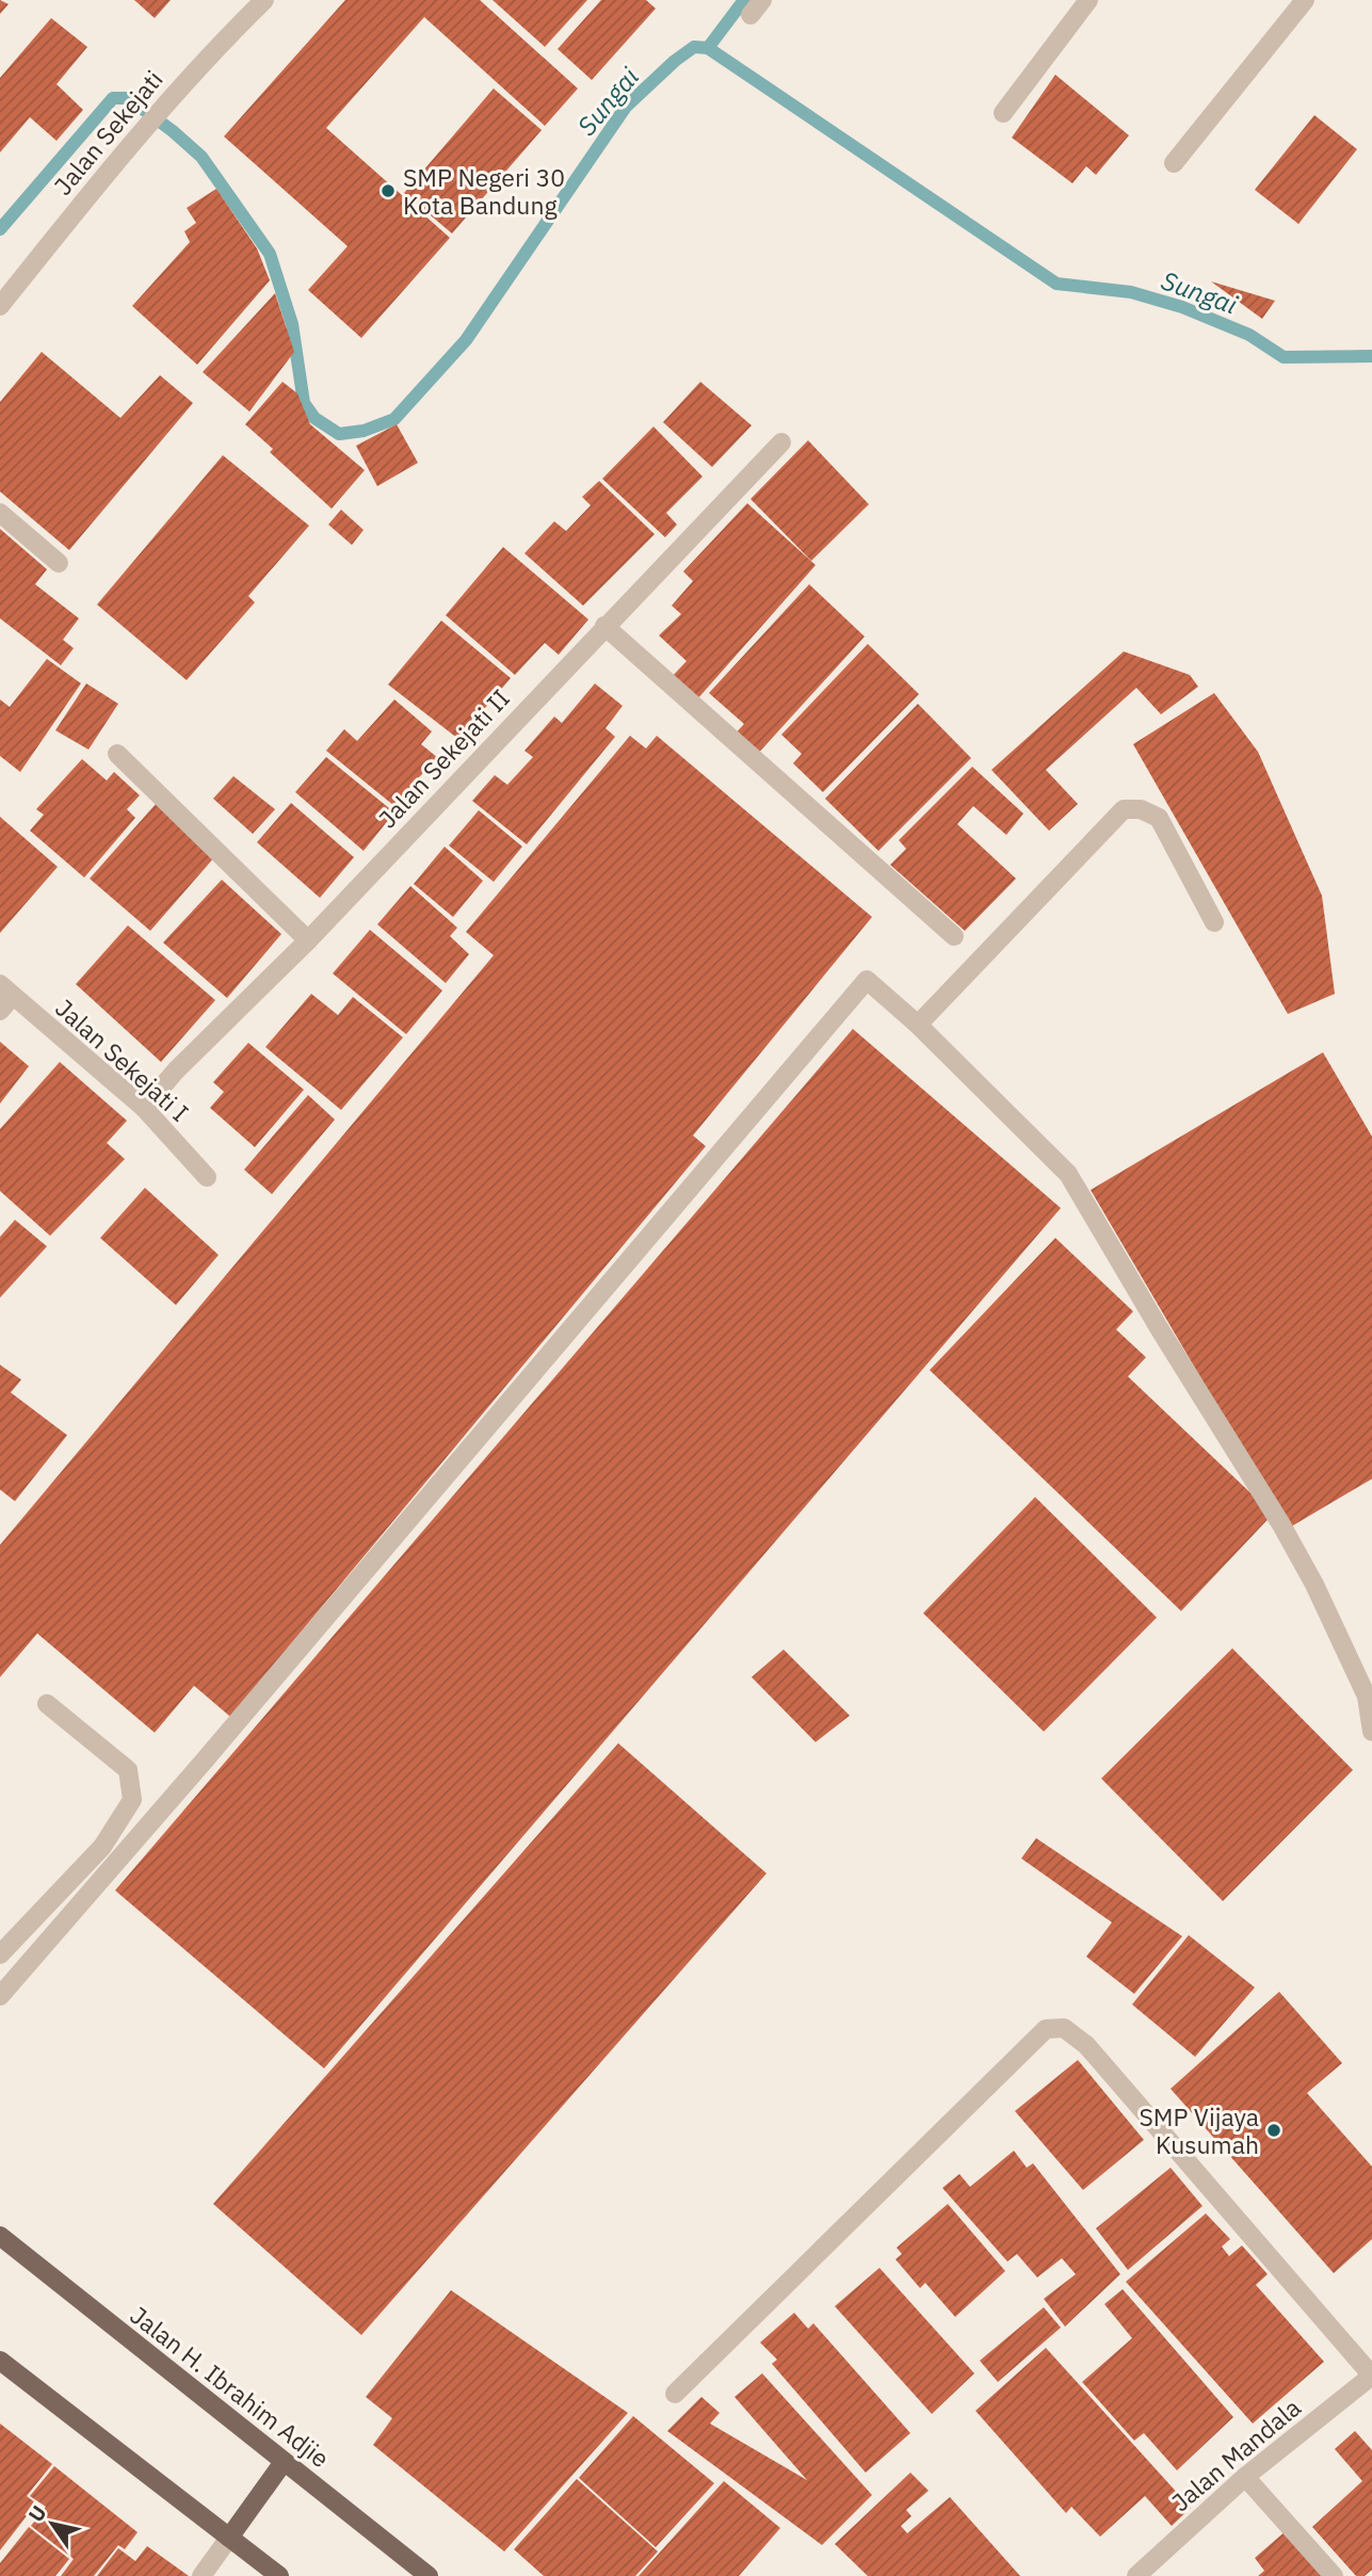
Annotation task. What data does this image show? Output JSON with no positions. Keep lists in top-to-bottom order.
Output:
{
  "streets": {
    "main road": ["Jalan H. Ibrahim Adjie"],
    "street": [
      "Jalan Sekejati",
      "Jalan Sekejati II",
      "Jalan Sekejati I",
      "Jalan Mandala"
    ]
  },
  "crossings": [
    ["Jalan Sekejati II", "Jalan Sekejati I"]
  ],
  "water": ["Sungai"],
  "places": ["SMP Negeri 30 Kota Bandung", "SMP Vijaya Kusumah"],
  "north": "top left"
}
